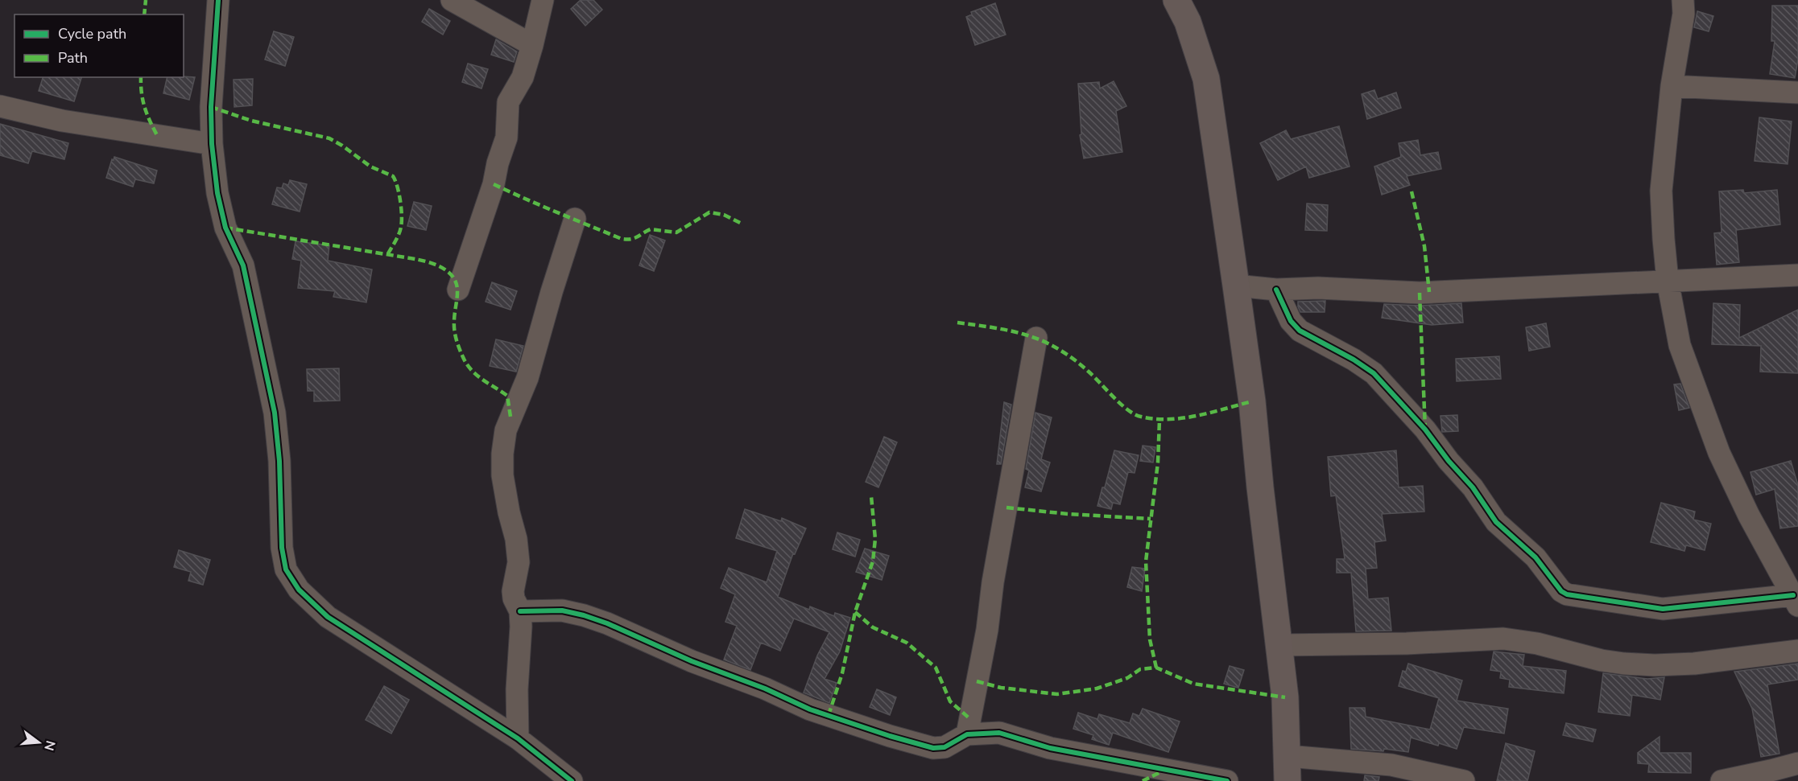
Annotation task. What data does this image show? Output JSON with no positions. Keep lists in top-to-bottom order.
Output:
{
  "legend": ["Cycle path", "Path"],
  "north": "right"
}
